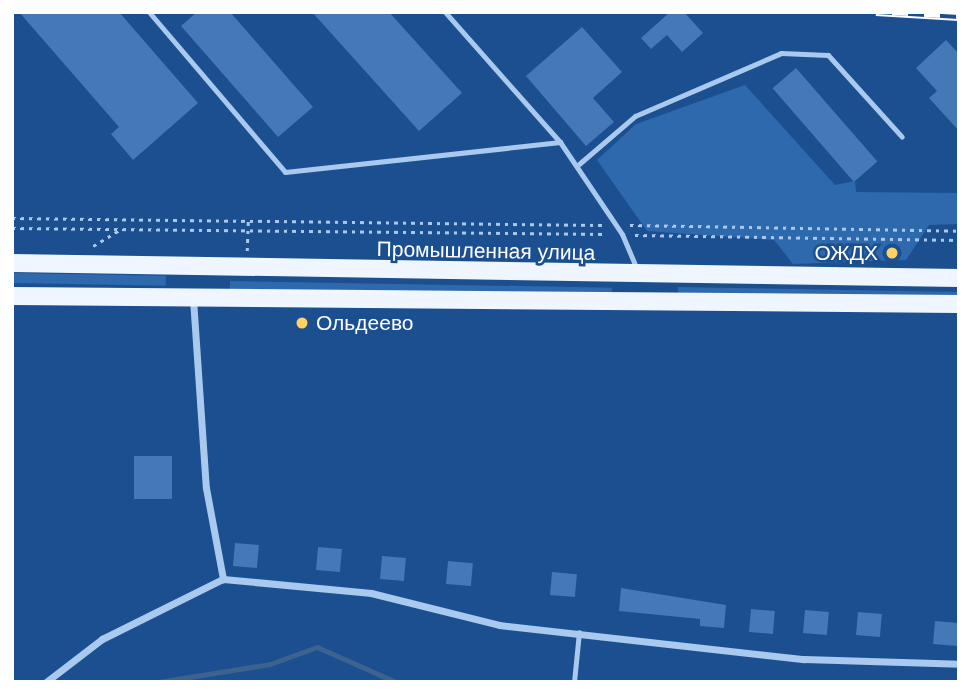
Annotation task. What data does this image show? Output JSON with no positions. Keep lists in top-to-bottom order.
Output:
{
  "streets": {
    "main road": ["Промышленная улица"]
  },
  "places": ["ОЖДХ", "Ольдеево"]
}
